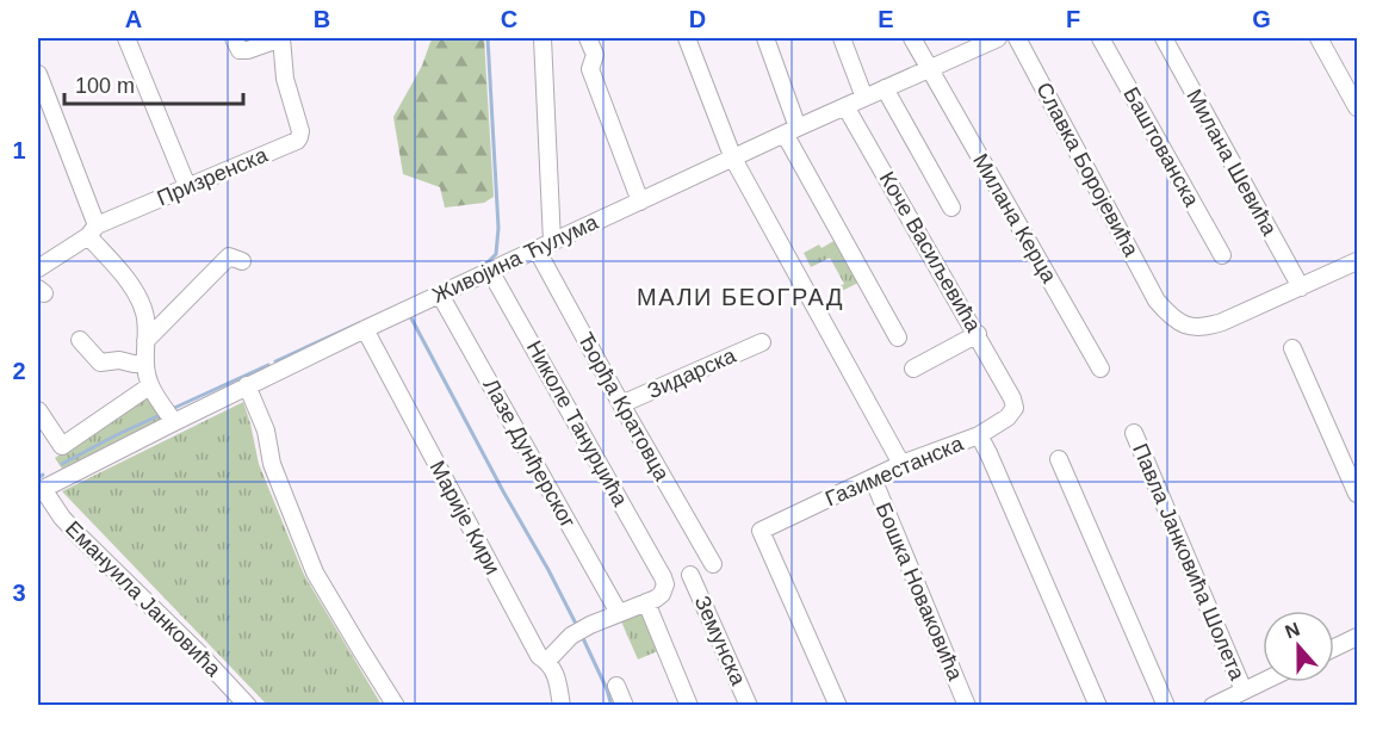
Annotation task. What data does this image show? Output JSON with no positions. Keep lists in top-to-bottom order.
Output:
{
  "streets": {
    "street": [
      "Баштованска",
      "Милана Шевића",
      "Славка Боројевића",
      "Призренска",
      "Милана Керца",
      "Коче Васиљевића",
      "Живојина Ћулума",
      "Зидарска",
      "Ђорђа Кратовца",
      "Николе Танурџића",
      "Лазе Дунђерског",
      "Газиместанска",
      "Марије Кири",
      "Павла Јанковића Шолета",
      "Бошка Новаковића",
      "Емануила Јанковића",
      "Земунска"
    ]
  },
  "crossings": [
    ["Милана Шевића", "Славка Боројевића"],
    ["Милана Керца", "Живојина Ћулума"],
    ["Коче Васиљевића", "Живојина Ћулума"],
    ["Коче Васиљевића", "Газиместанска"],
    ["Живојина Ћулума", "Ђорђа Кратовца"],
    ["Живојина Ћулума", "Николе Танурџића"],
    ["Живојина Ћулума", "Лазе Дунђерског"],
    ["Живојина Ћулума", "Марије Кири"],
    ["Живојина Ћулума", "Емануила Јанковића"],
    ["Зидарска", "Ђорђа Кратовца"],
    ["Газиместанска", "Бошка Новаковића"]
  ],
  "districts": ["МАЛИ БЕОГРАД"],
  "scale_bar": "100 m",
  "north": "top",
  "grid": {
    "columns": [
      "A",
      "B",
      "C",
      "D",
      "E",
      "F",
      "G"
    ],
    "rows": ["1", "2", "3"]
  }
}
